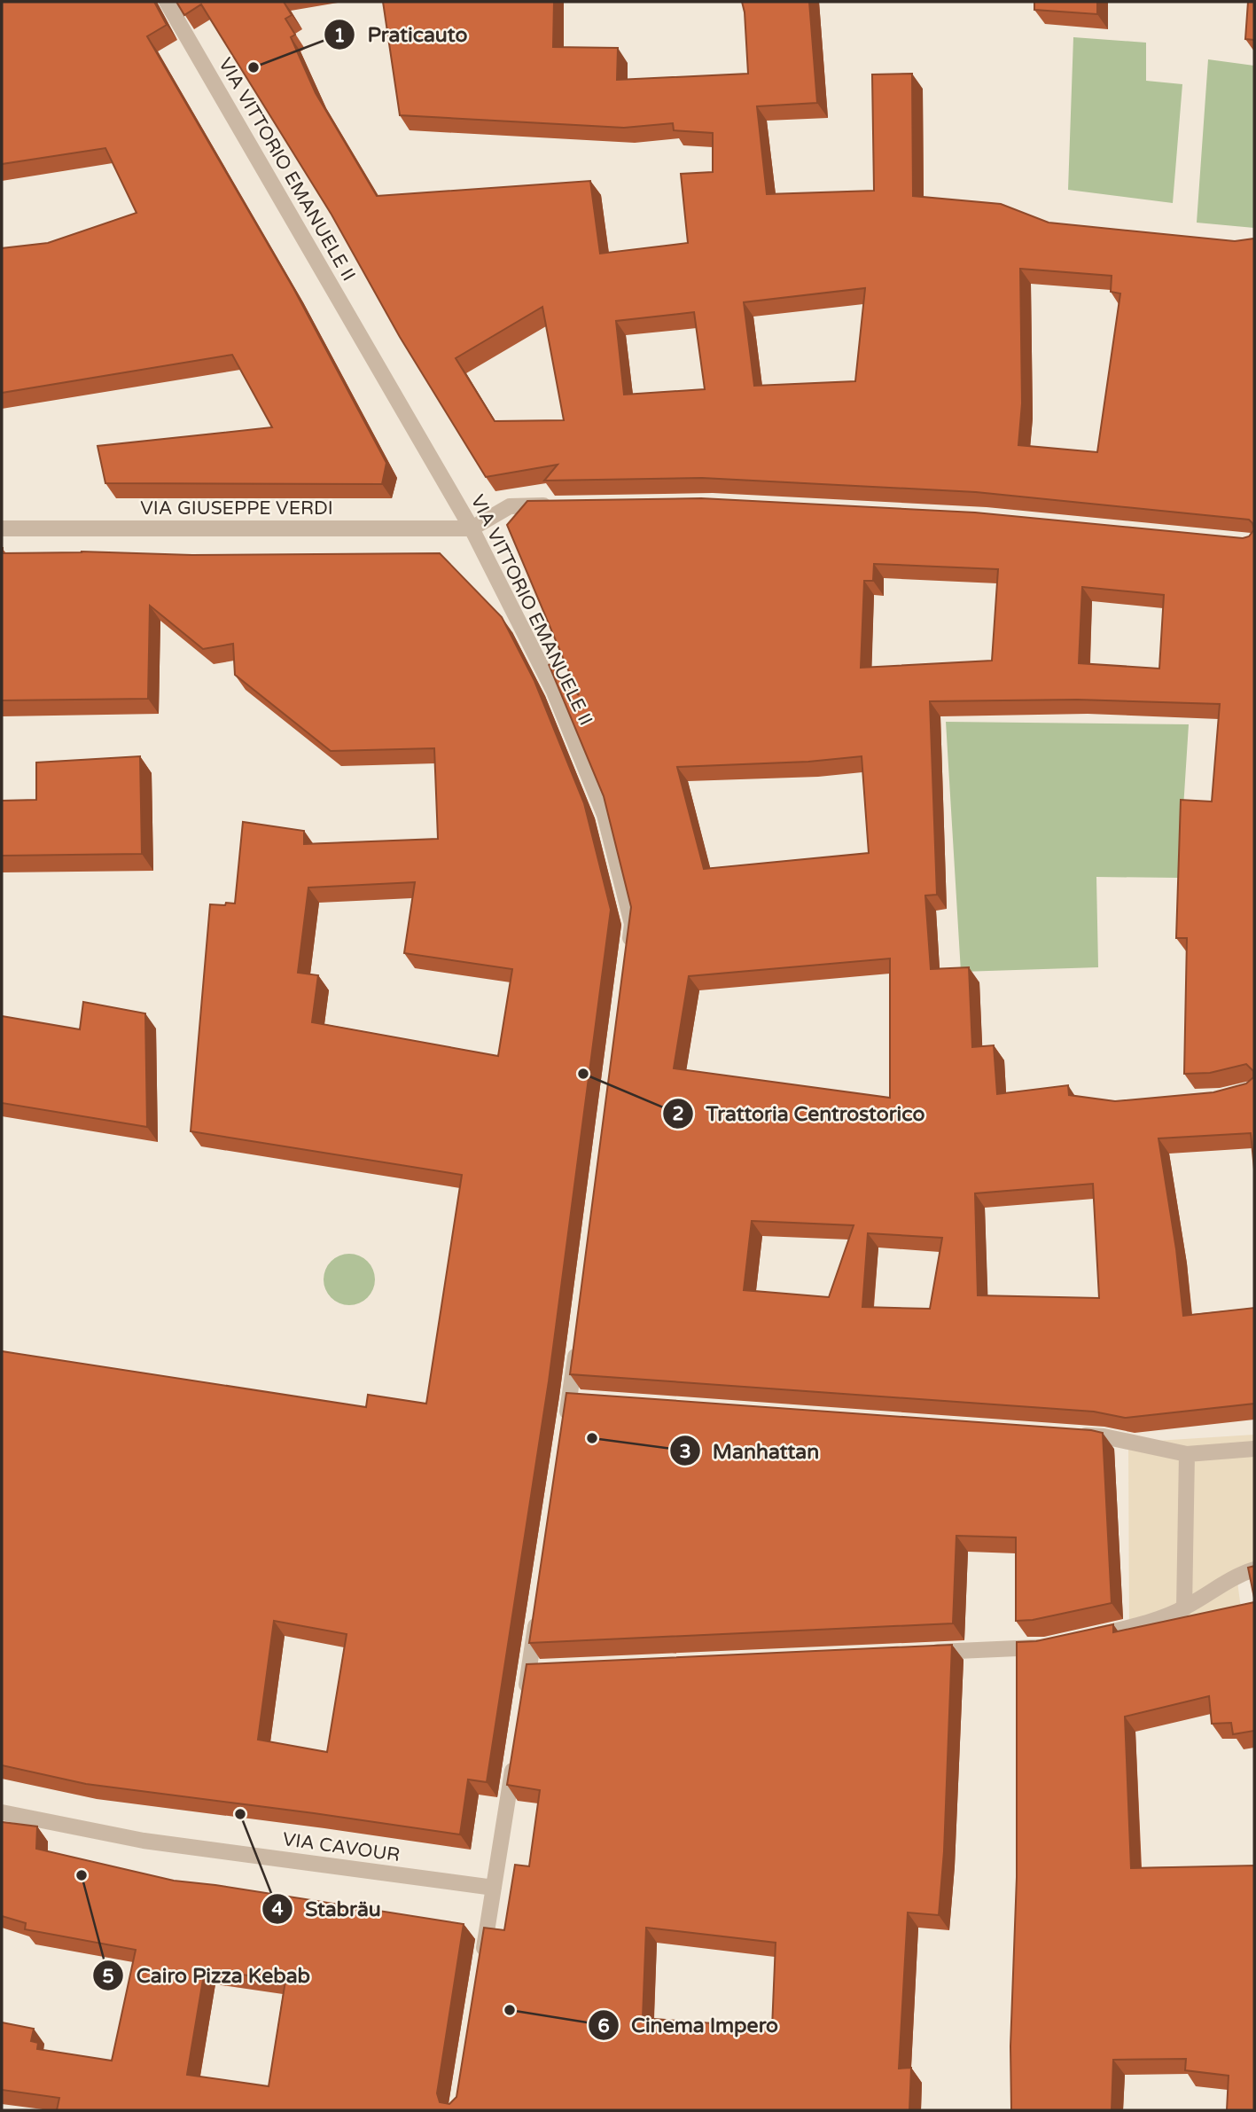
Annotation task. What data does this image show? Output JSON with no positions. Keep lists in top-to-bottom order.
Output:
{
  "streets": {
    "street": ["VIA VITTORIO EMANUELE II", "VIA GIUSEPPE VERDI", "VIA CAVOUR"]
  },
  "crossings": [
    ["VIA VITTORIO EMANUELE II", "VIA GIUSEPPE VERDI"]
  ],
  "places": [
    "Praticauto",
    "Trattoria Centrostorico",
    "Manhattan",
    "Stabräu",
    "Cairo Pizza Kebab",
    "Cinema Impero"
  ]
}
